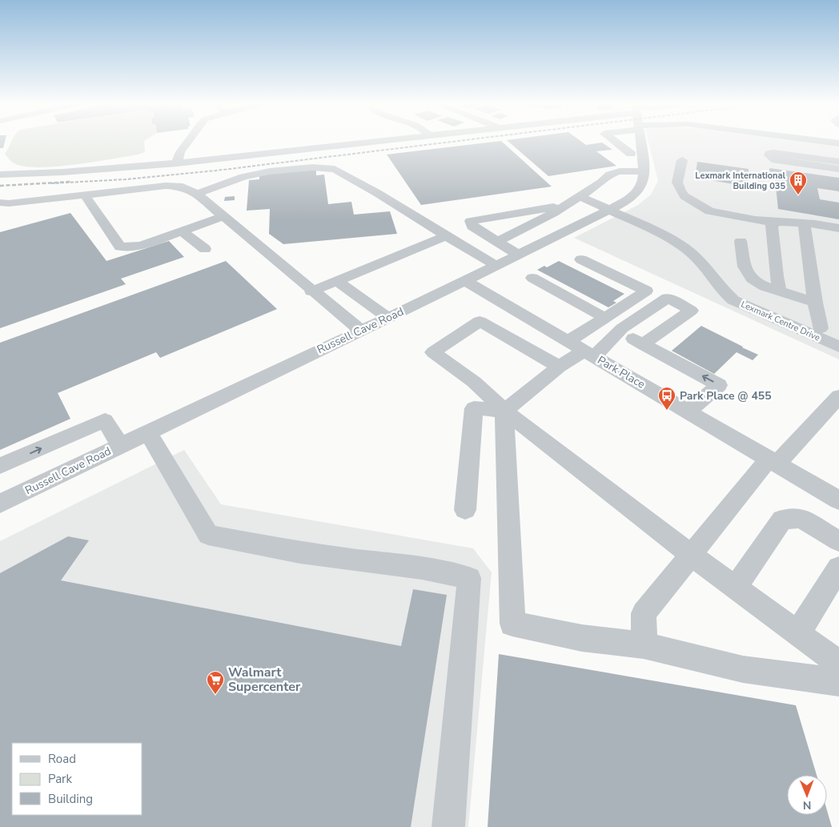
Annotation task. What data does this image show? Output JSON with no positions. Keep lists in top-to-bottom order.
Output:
{
  "streets": {
    "street": ["Lexmark Centre Drive", "Russell Cave Road", "Park Place"]
  },
  "crossings": [
    ["Lexmark Centre Drive", "Russell Cave Road"],
    ["Russell Cave Road", "Park Place"]
  ],
  "places": {
    "building": ["Lexmark International Building 035"],
    "bus stop": ["Park Place @ 455"],
    "supermarket": ["Walmart Supercenter"]
  },
  "legend": ["Road", "Park", "Building"],
  "north": "bottom"
}
